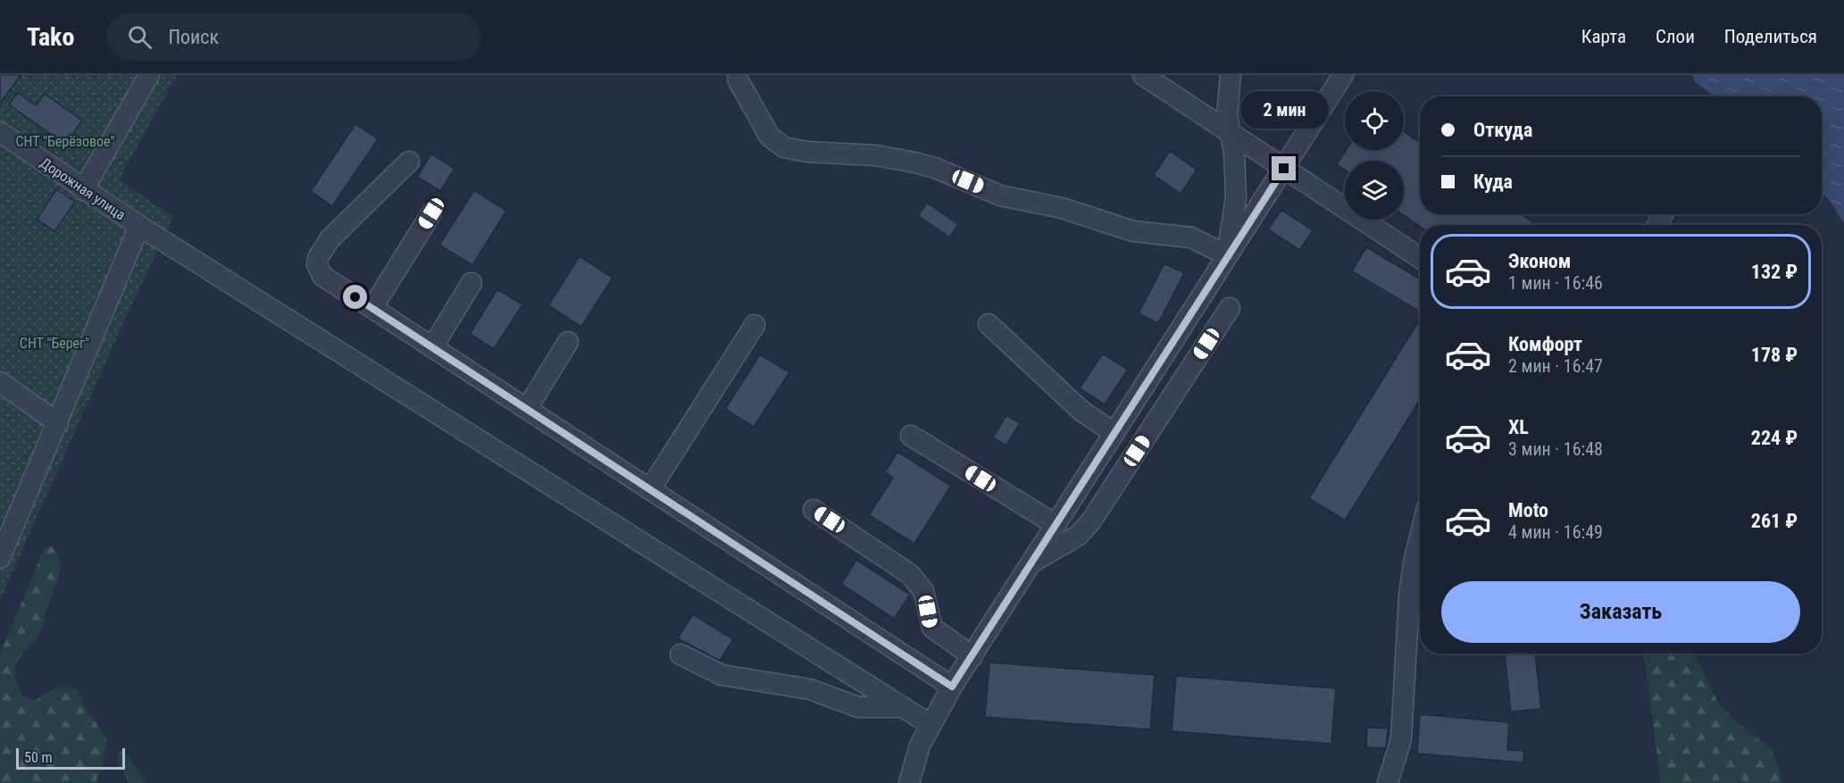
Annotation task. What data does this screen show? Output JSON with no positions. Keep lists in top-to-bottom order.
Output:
{
  "streets": {
    "street": ["Дорожная улица"]
  },
  "parks": ["СНТ \"Берёзовое\"", "СНТ \"Берег\""],
  "scale_bar": "50 m",
  "page": {
    "header": "Tako",
    "search": "Поиск",
    "nav": ["Карта", "Слои", "Поделиться"],
    "bubble": "2 мин",
    "banner": ["Откуда", "Куда"],
    "list": [
      {
        "name": "Эконом",
        "note": "1 мин · 16:46",
        "value": "132 ₽"
      },
      {
        "name": "Комфорт",
        "note": "2 мин · 16:47",
        "value": "178 ₽"
      },
      {
        "name": "XL",
        "note": "3 мин · 16:48",
        "value": "224 ₽"
      },
      {
        "name": "Moto",
        "note": "4 мин · 16:49",
        "value": "261 ₽"
      }
    ],
    "buttons": "Заказать",
    "scale": "50 m"
  }
}
